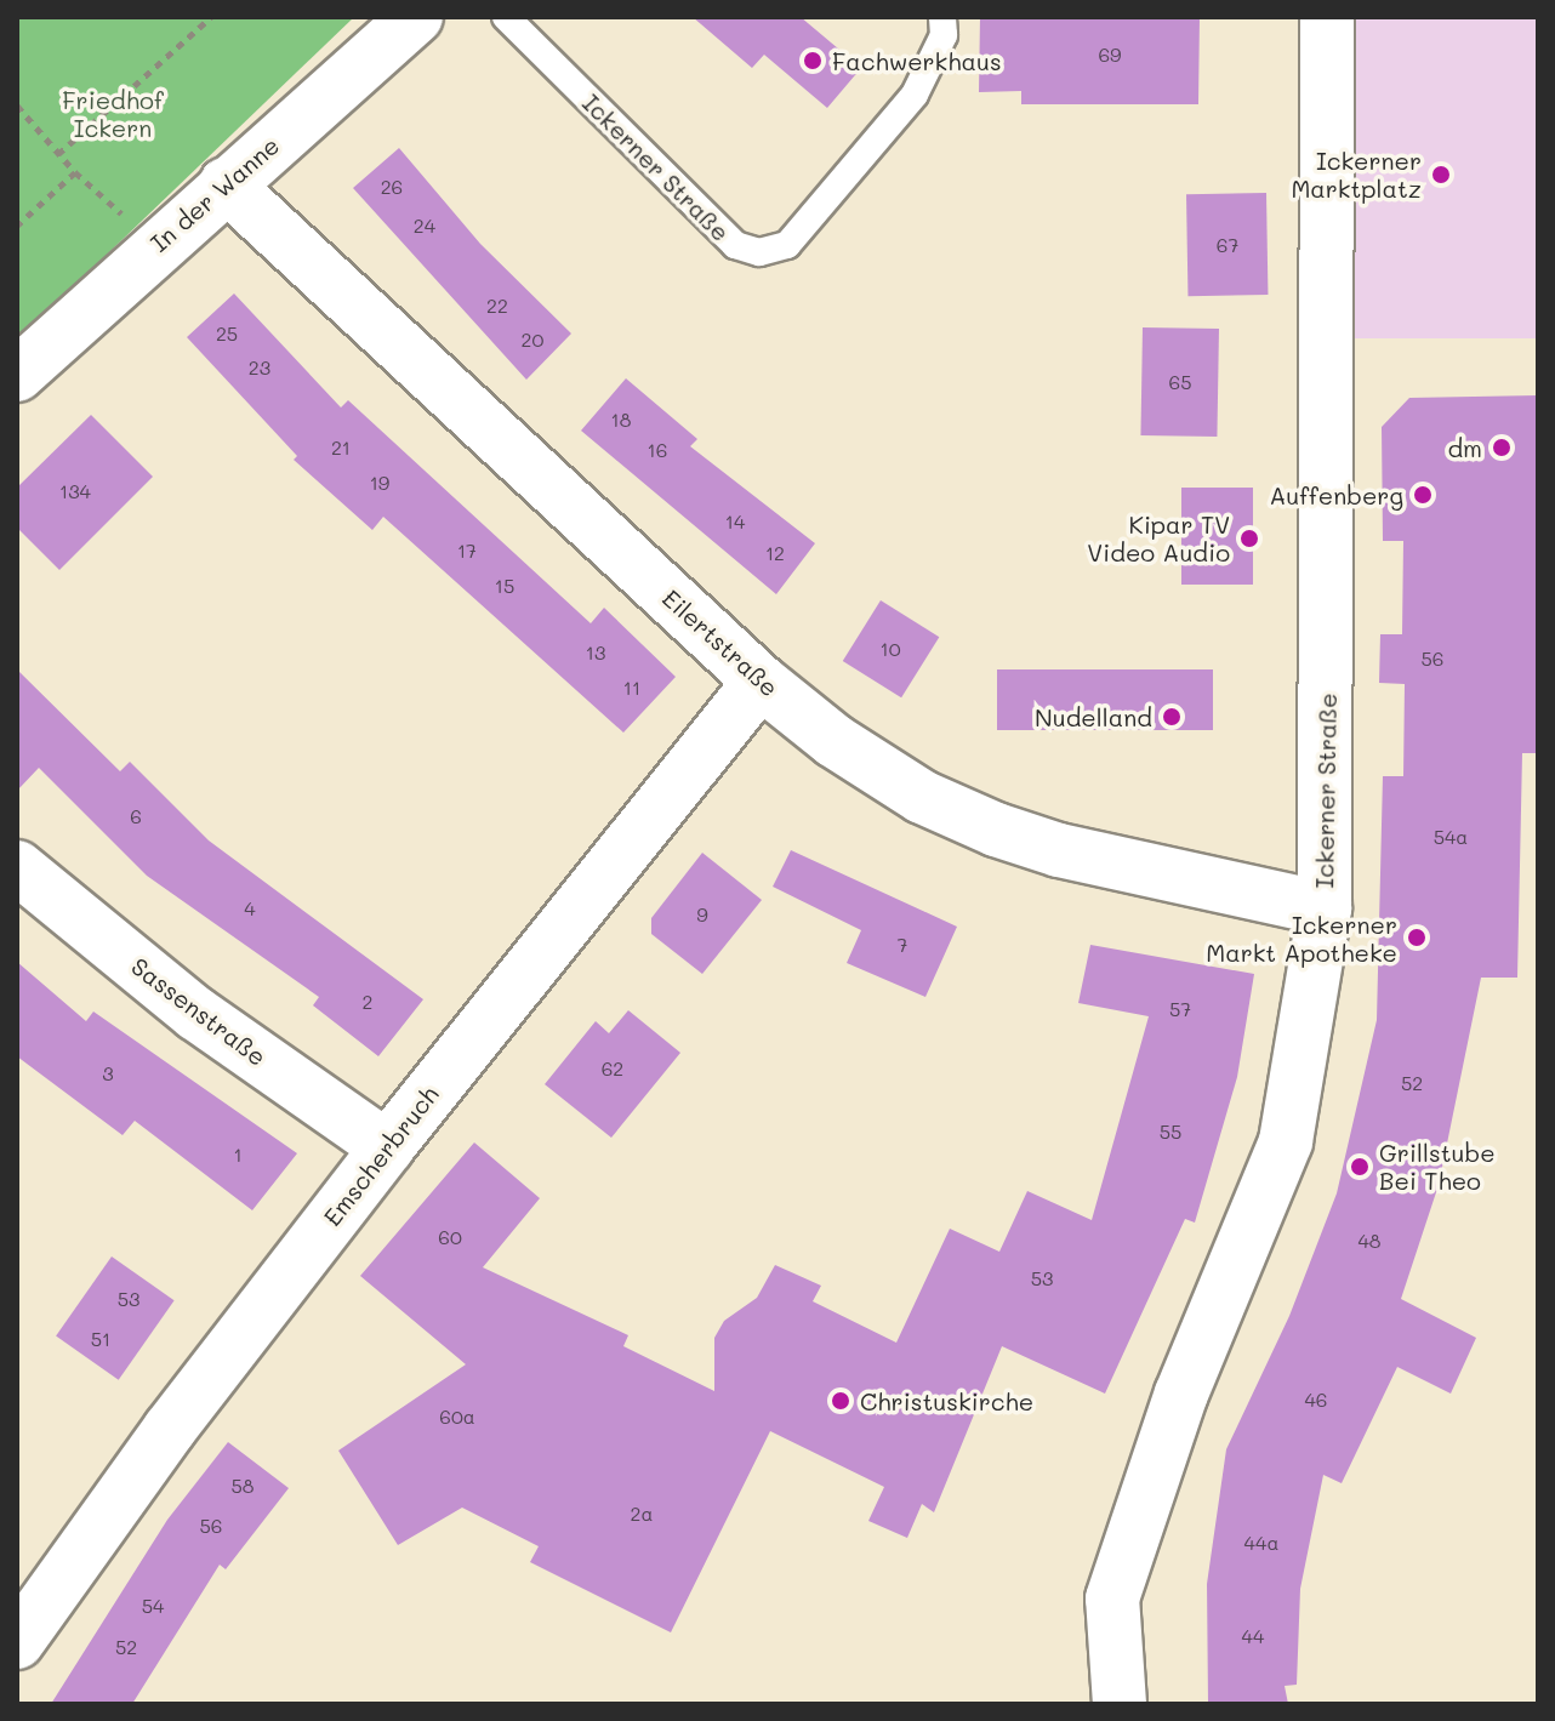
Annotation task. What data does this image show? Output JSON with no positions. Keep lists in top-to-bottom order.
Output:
{
  "streets": {
    "street": [
      "Ickerner Straße",
      "In der Wanne",
      "Eilertstraße",
      "Sassenstraße",
      "Emscherbruch"
    ]
  },
  "crossings": [
    ["Ickerner Straße", "Eilertstraße"],
    ["In der Wanne", "Eilertstraße"],
    ["Eilertstraße", "Emscherbruch"],
    ["Sassenstraße", "Emscherbruch"]
  ],
  "parks": ["Friedhof Ickern"],
  "places": [
    "Fachwerkhaus",
    "Ickerner Marktplatz",
    "dm",
    "Auffenberg",
    "Kipar TV Video Audio",
    "Nudelland",
    "Ickerner Markt Apotheke",
    "Grillstube Bei Theo",
    "Christuskirche"
  ],
  "house_numbers": [
    "69",
    "26",
    "24",
    "67",
    "22",
    "25",
    "20",
    "23",
    "65",
    "18",
    "21",
    "16",
    "19",
    "134",
    "14",
    "17",
    "12",
    "15",
    "10",
    "13",
    "56",
    "11",
    "6",
    "54a",
    "4",
    "9",
    "7",
    "2",
    "57",
    "62",
    "3",
    "52",
    "55",
    "1",
    "60",
    "48",
    "53",
    "53",
    "51",
    "46",
    "60a",
    "58",
    "2a",
    "56",
    "44a",
    "54",
    "44",
    "52"
  ]
}
